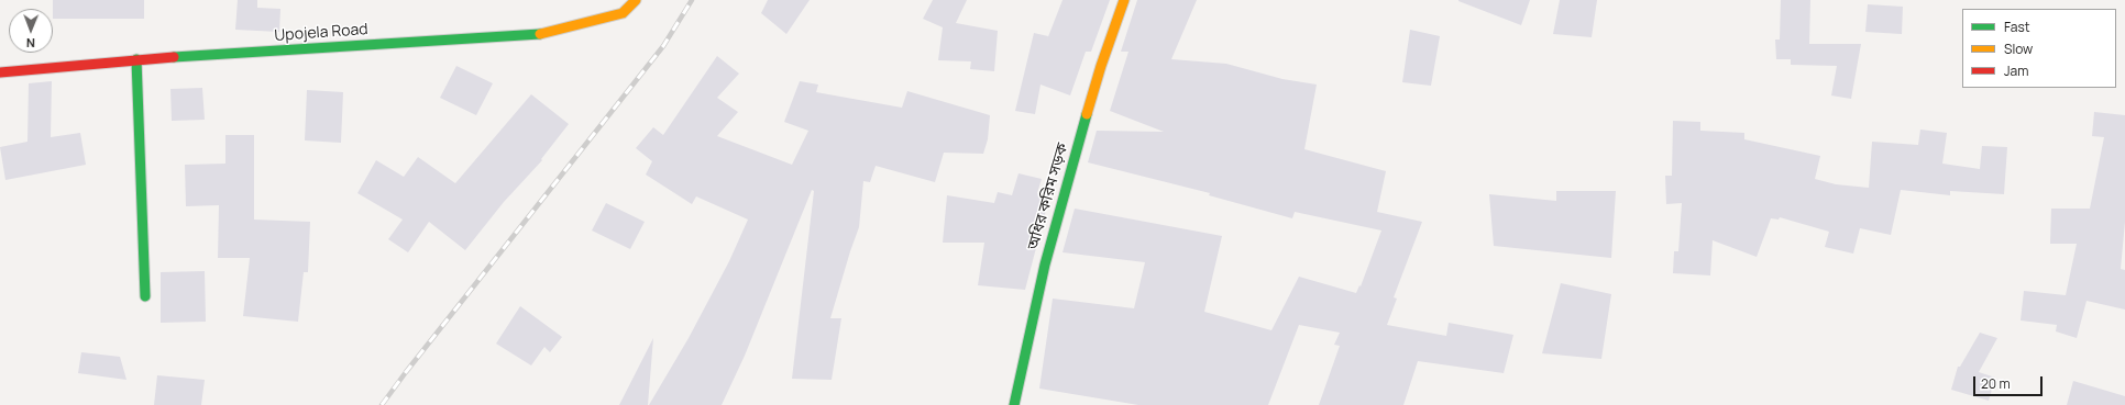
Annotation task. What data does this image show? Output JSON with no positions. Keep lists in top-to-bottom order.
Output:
{
  "streets": {
    "street": ["Upojela Road", "অধির করিম সড়ক"]
  },
  "legend": ["Fast", "Slow", "Jam"],
  "scale_bar": "20 m",
  "north": "bottom"
}
